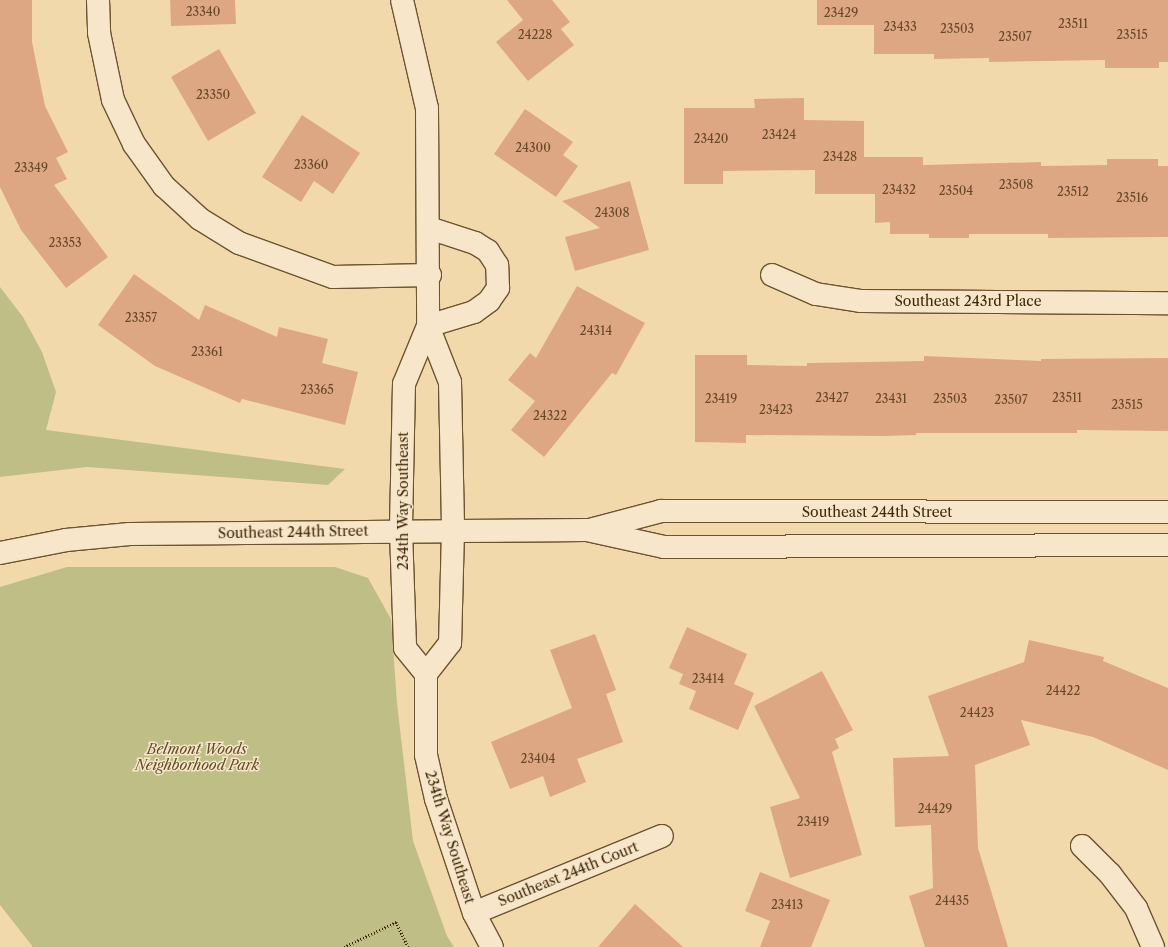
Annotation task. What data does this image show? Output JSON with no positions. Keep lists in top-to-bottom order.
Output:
{
  "streets": {
    "street": [
      "Southeast 243rd Place",
      "234th Way Southeast",
      "Southeast 244th Street",
      "Southeast 244th Court"
    ]
  },
  "crossings": [
    ["234th Way Southeast", "Southeast 244th Street"],
    ["234th Way Southeast", "Southeast 244th Court"]
  ],
  "parks": ["Belmont Woods Neighborhood Park"],
  "house_numbers": [
    "23340",
    "23429",
    "23511",
    "23433",
    "23503",
    "24228",
    "23515",
    "23507",
    "23350",
    "23424",
    "23420",
    "24300",
    "23428",
    "23360",
    "23349",
    "23508",
    "23432",
    "23504",
    "23512",
    "23516",
    "24308",
    "23353",
    "23357",
    "24314",
    "23361",
    "23365",
    "23427",
    "23511",
    "23419",
    "23431",
    "23503",
    "23507",
    "23515",
    "23423",
    "24322",
    "23414",
    "24422",
    "24423",
    "23404",
    "24429",
    "23419",
    "24435",
    "23413"
  ]
}
